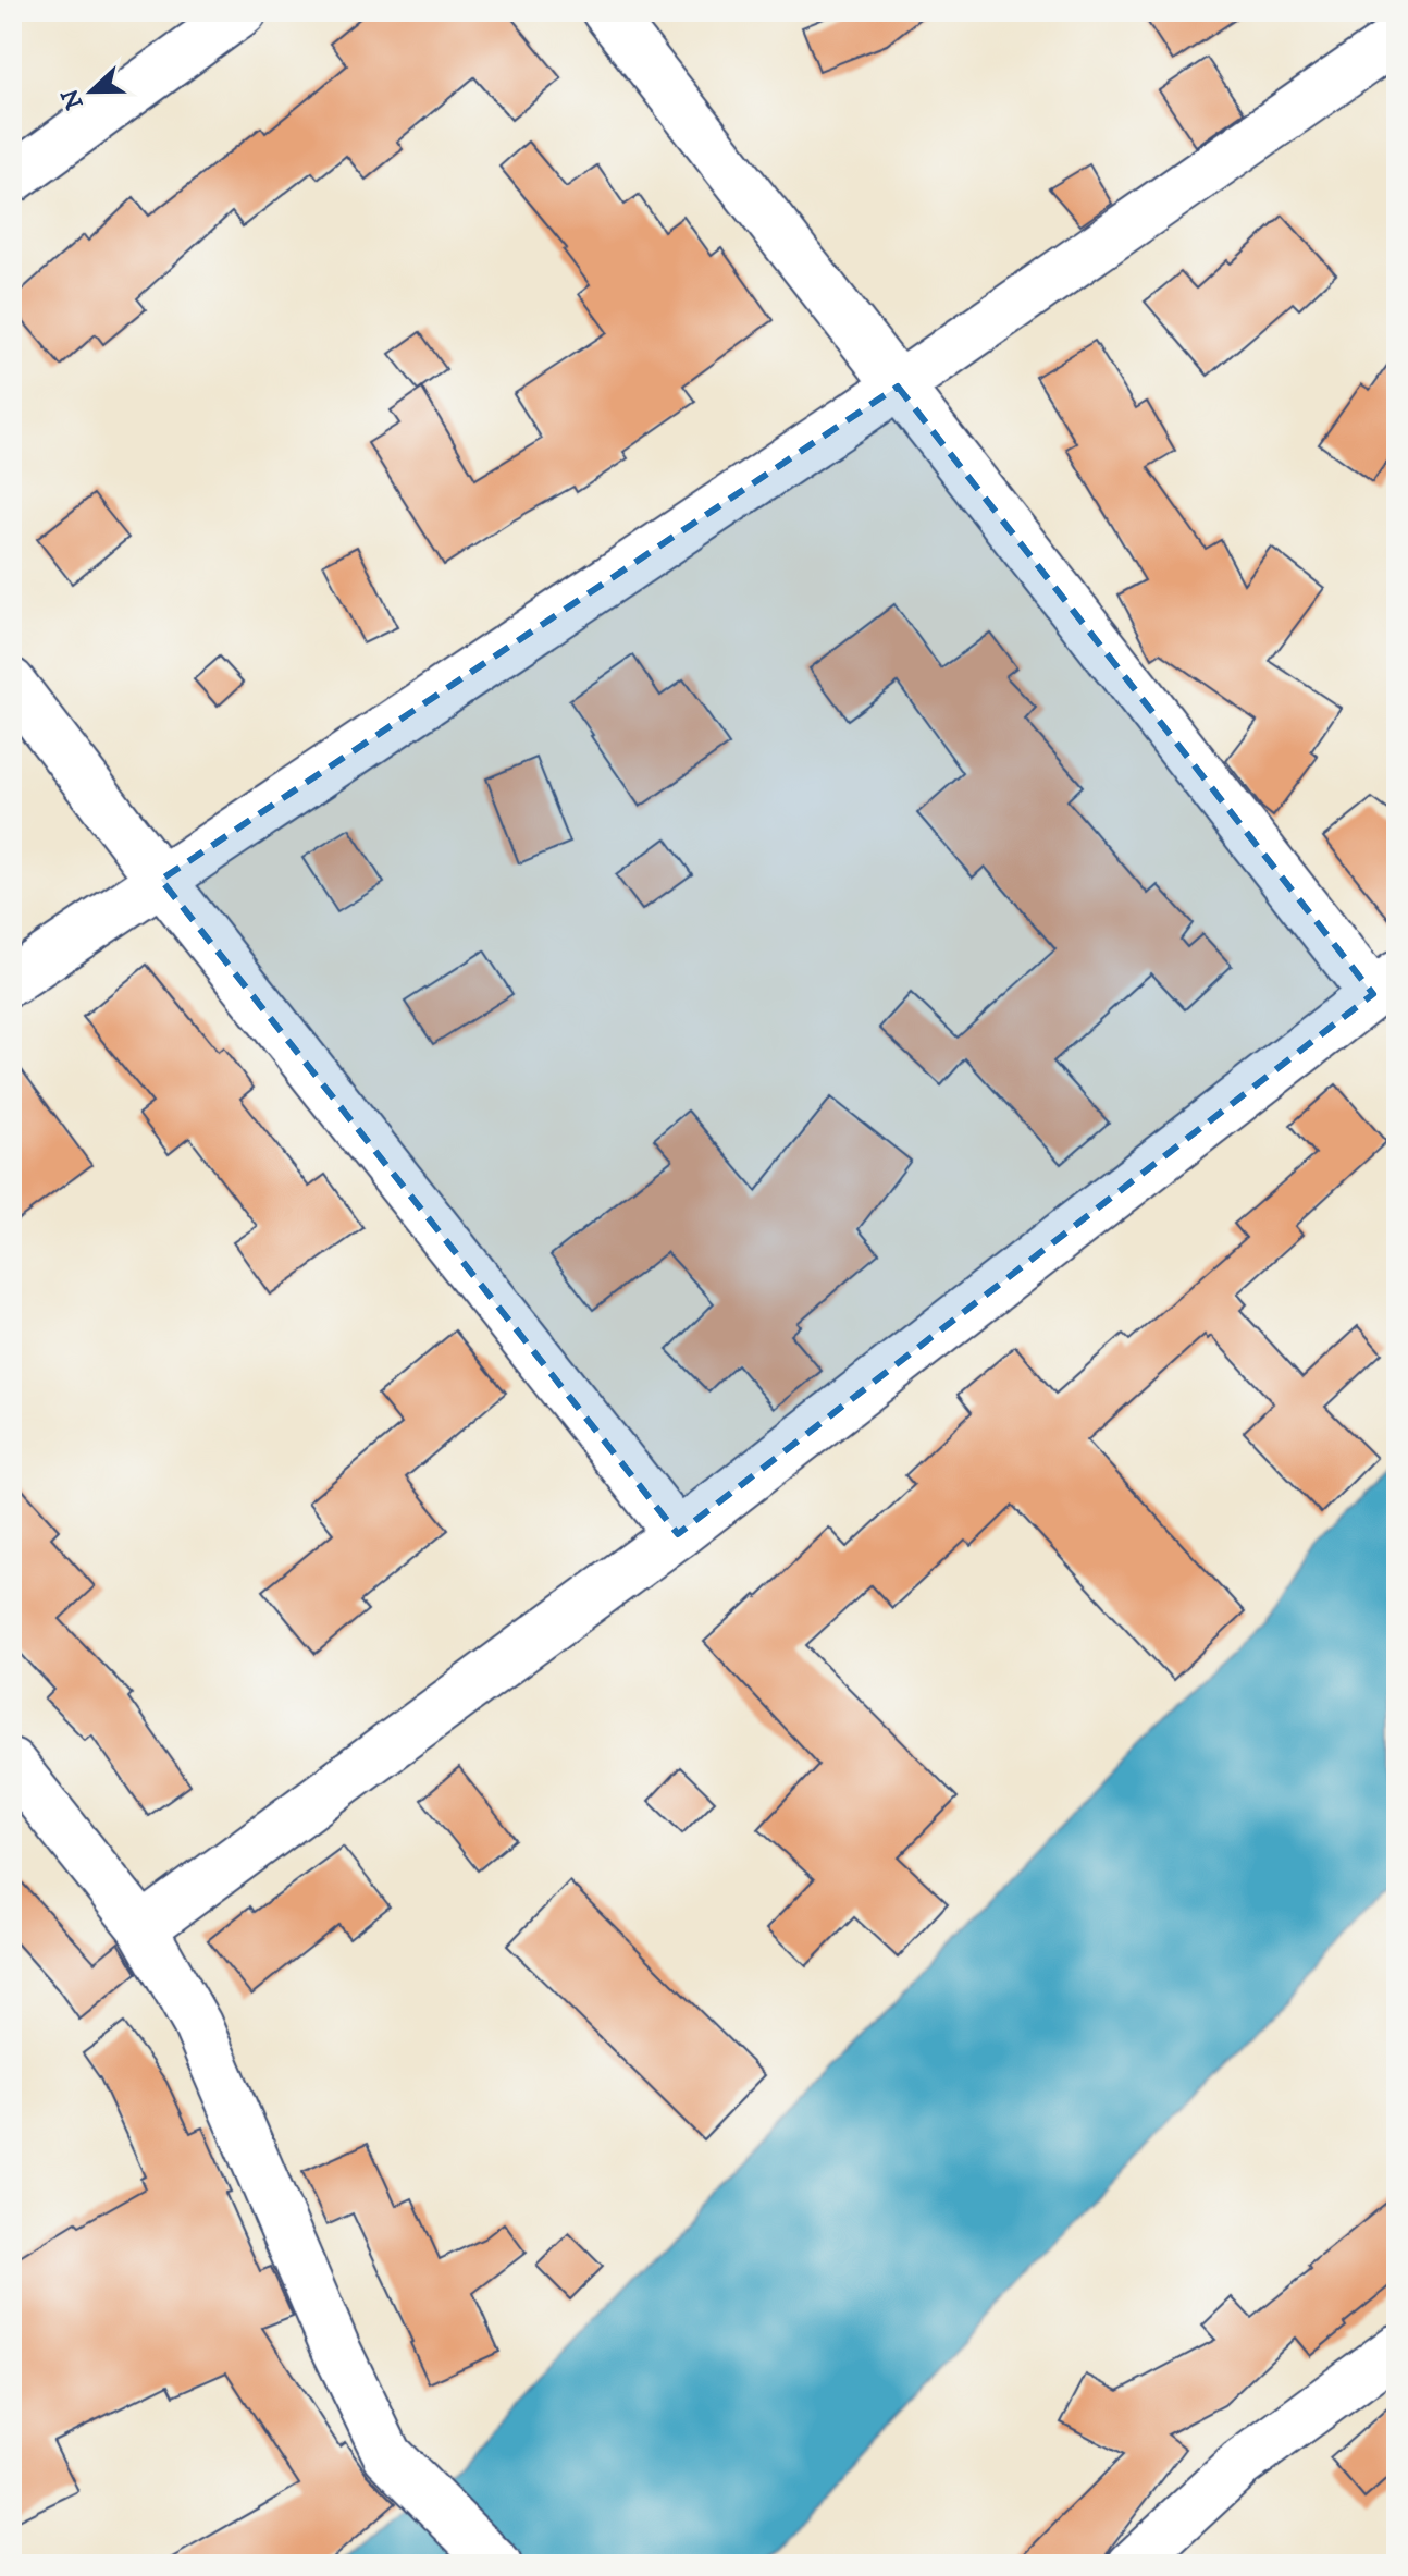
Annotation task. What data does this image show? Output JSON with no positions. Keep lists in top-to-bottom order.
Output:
{
  "north": "left"
}
